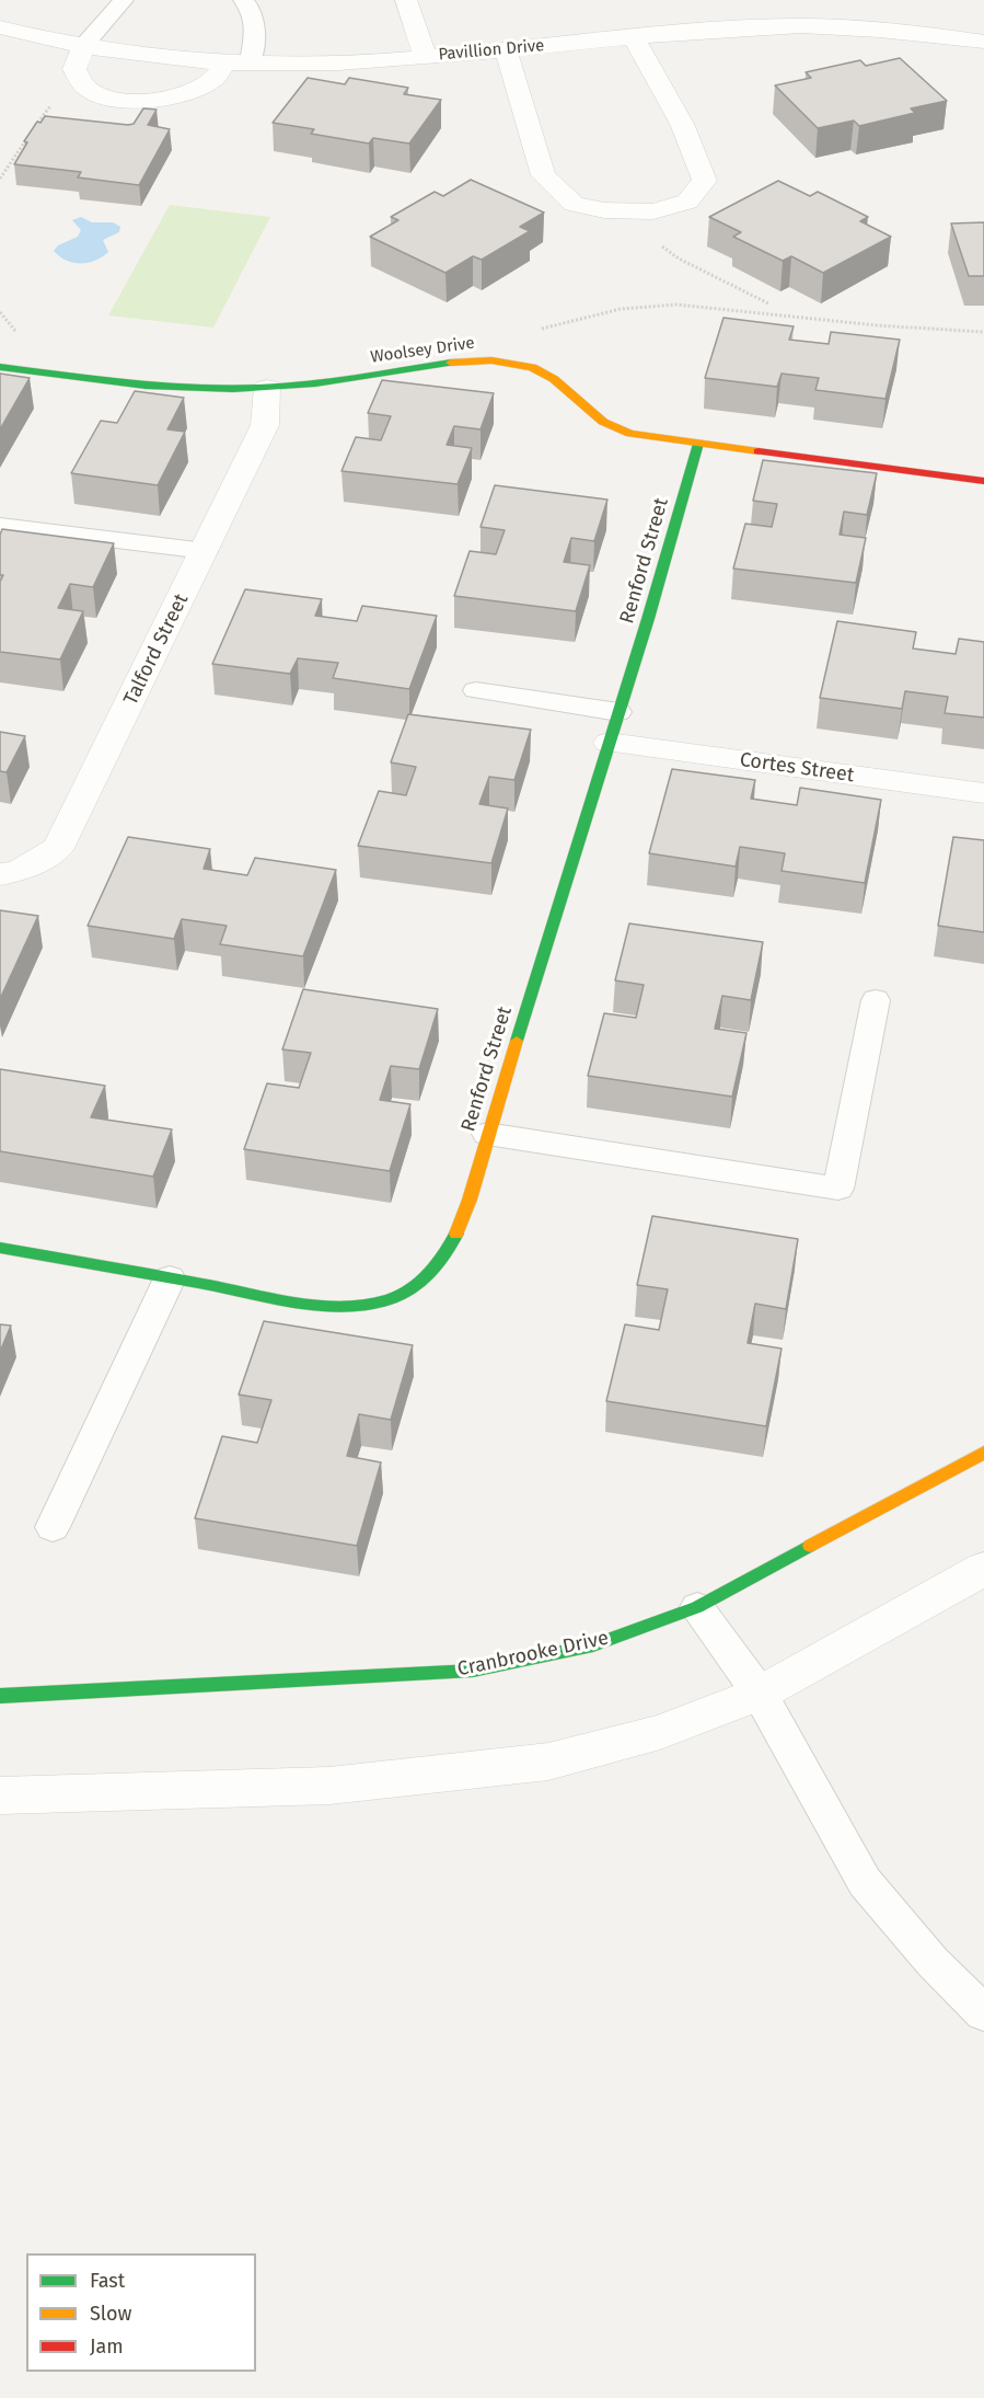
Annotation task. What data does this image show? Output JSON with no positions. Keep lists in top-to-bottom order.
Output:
{
  "streets": {
    "street": [
      "Pavillion Drive",
      "Woolsey Drive",
      "Renford Street",
      "Talford Street",
      "Cortes Street",
      "Cranbrooke Drive"
    ]
  },
  "crossings": [
    ["Woolsey Drive", "Renford Street"],
    ["Woolsey Drive", "Talford Street"],
    ["Renford Street", "Cortes Street"]
  ],
  "legend": ["Fast", "Slow", "Jam"]
}
